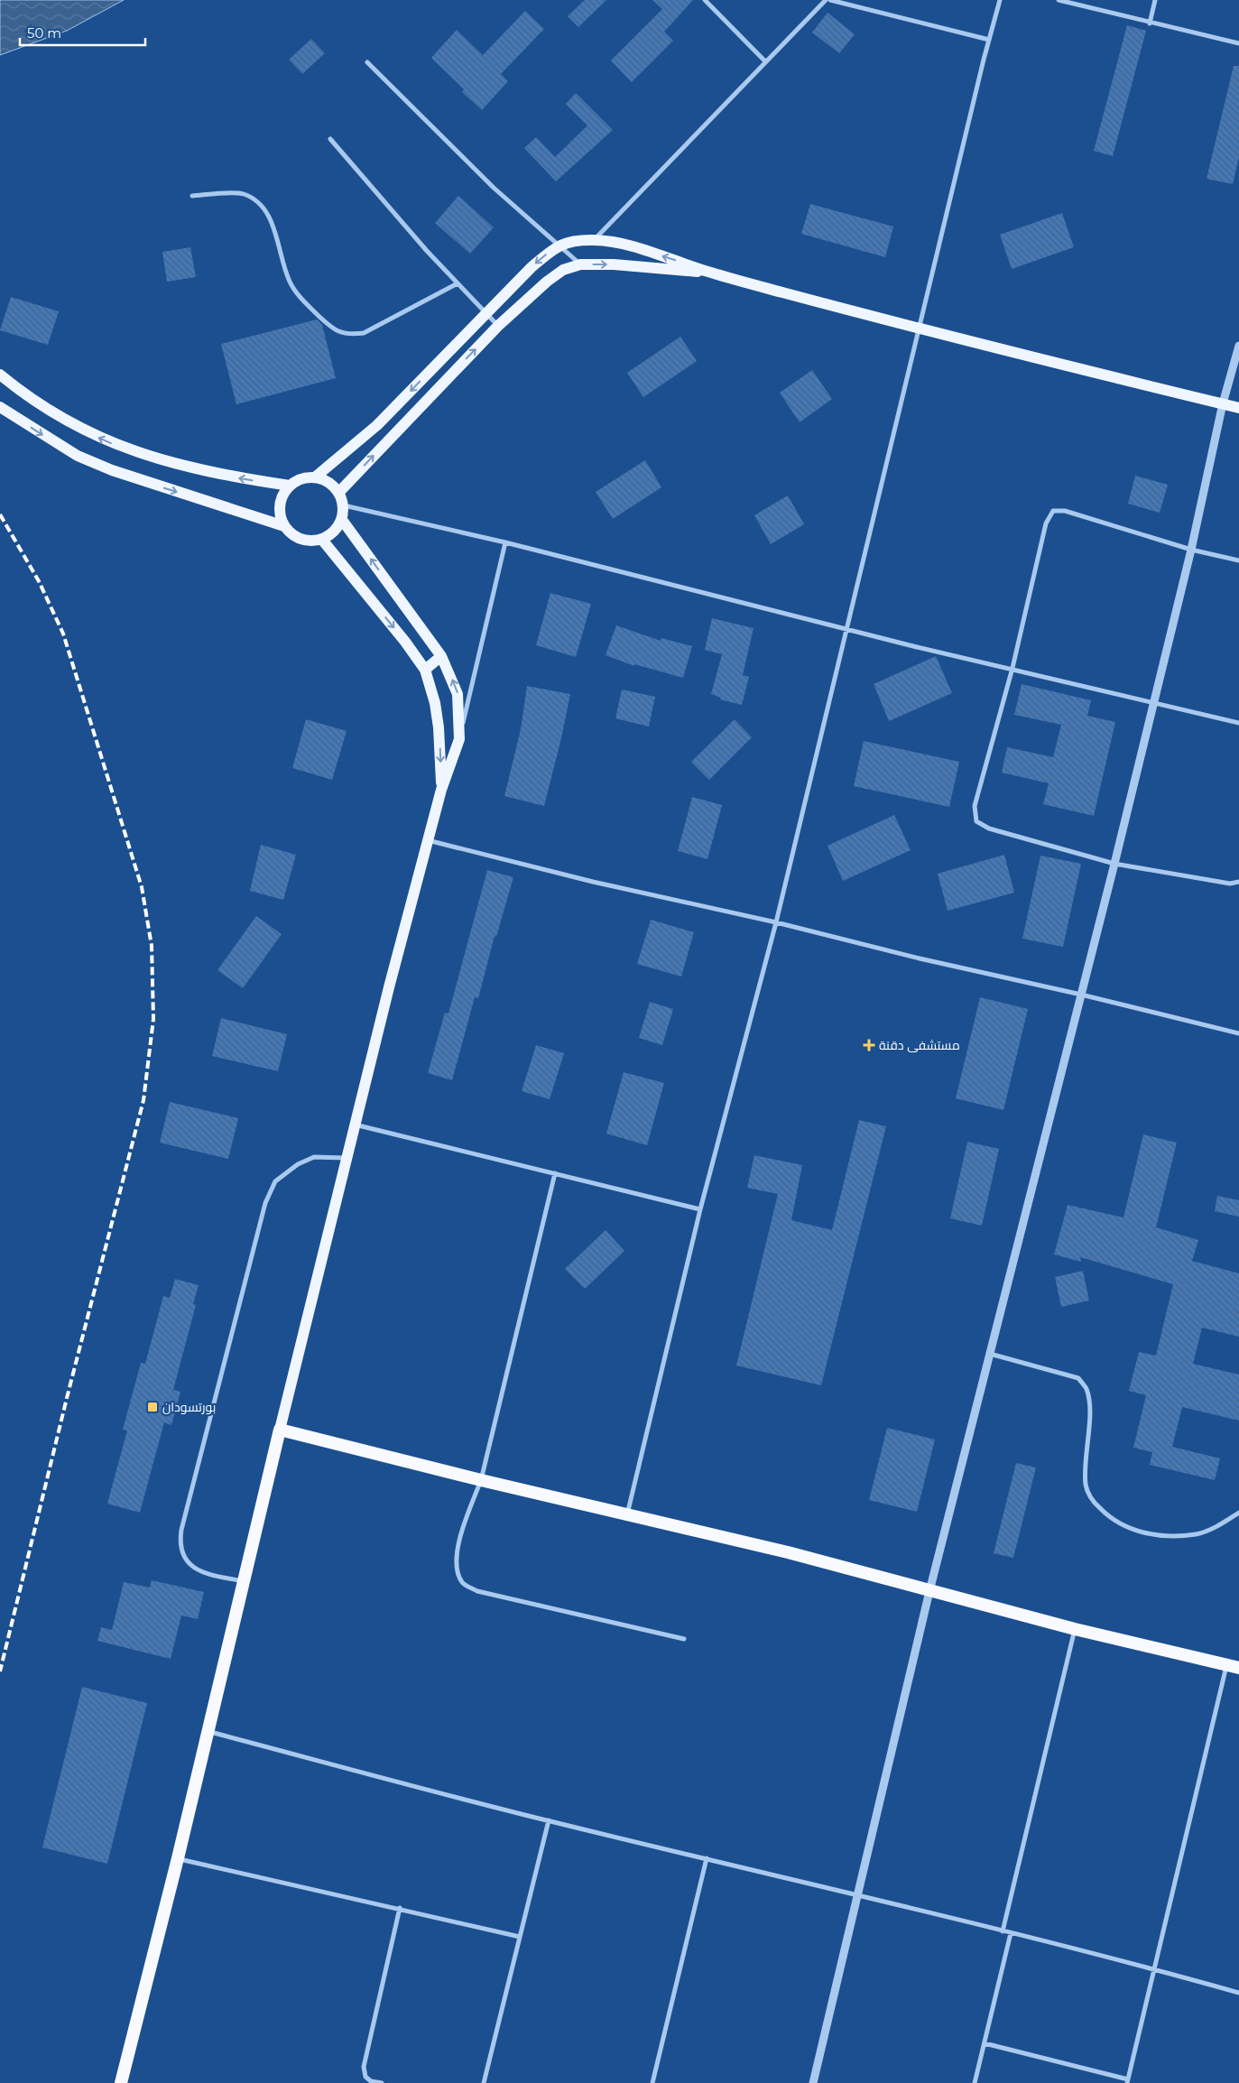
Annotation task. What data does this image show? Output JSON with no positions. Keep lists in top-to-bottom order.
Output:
{
  "places": {
    "health": ["مستشفى دقنة"],
    "transit": ["بورتسودان"]
  },
  "scale_bar": "50 m"
}
